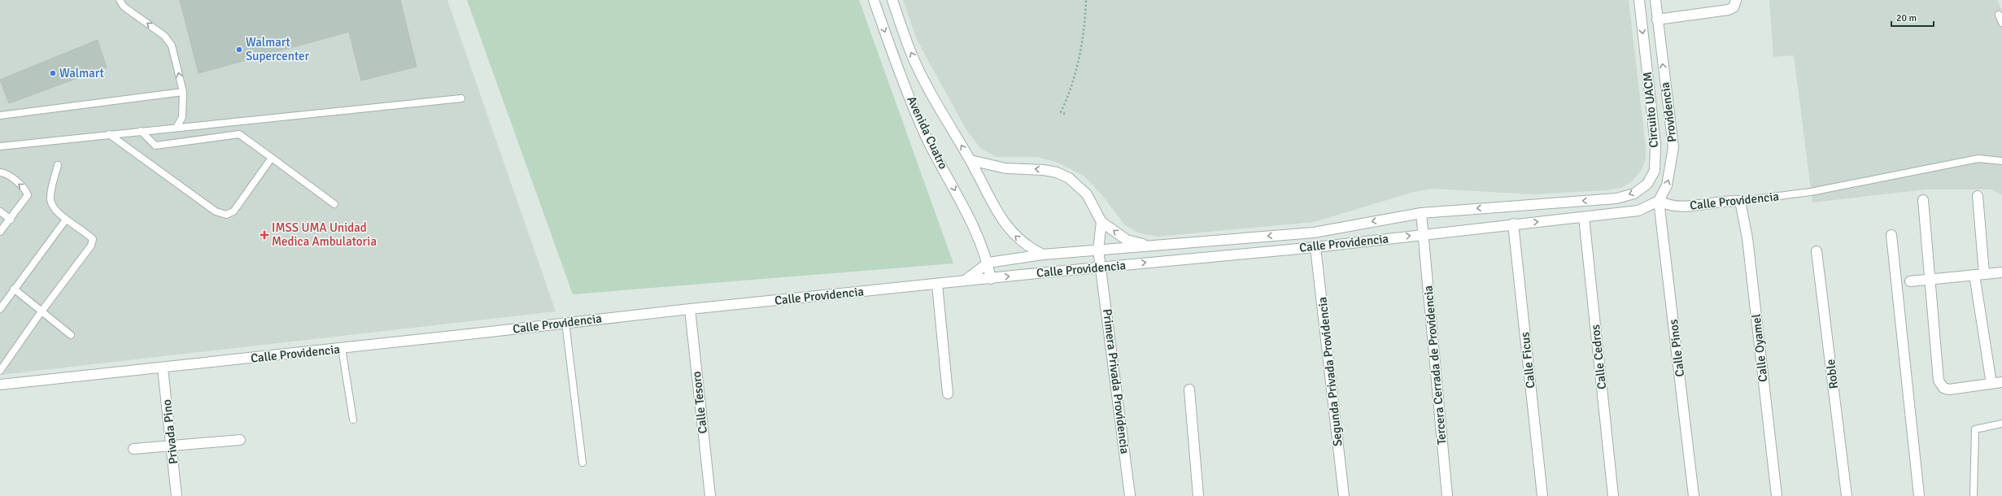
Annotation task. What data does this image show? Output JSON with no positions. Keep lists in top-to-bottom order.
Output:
{
  "streets": {
    "street": [
      "Circuito UACM",
      "Providencia",
      "Avenida Cuatro",
      "Calle Providencia",
      "Calle Pinos",
      "Calle Oyamel",
      "Calle Cedros",
      "Calle Ficus",
      "Tercera Cerrada de Providencia",
      "Segunda Privada Providencia",
      "Roble",
      "Primera Privada Providencia",
      "Calle Tesoro",
      "Privada Pino"
    ]
  },
  "crossings": [
    ["Circuito UACM", "Calle Providencia"],
    ["Providencia", "Calle Providencia"],
    ["Providencia", "Calle Pinos"],
    ["Avenida Cuatro", "Calle Providencia"],
    ["Calle Providencia", "Calle Pinos"],
    ["Calle Providencia", "Calle Oyamel"],
    ["Calle Providencia", "Calle Cedros"],
    ["Calle Providencia", "Calle Ficus"],
    ["Calle Providencia", "Tercera Cerrada de Providencia"],
    ["Calle Providencia", "Segunda Privada Providencia"],
    ["Calle Providencia", "Primera Privada Providencia"],
    ["Calle Providencia", "Calle Tesoro"],
    ["Calle Providencia", "Privada Pino"]
  ],
  "one_way": ["Circuito UACM", "Providencia"],
  "places": {
    "other": ["Walmart Supercenter", "Walmart"],
    "health": ["IMSS UMA Unidad Medica Ambulatoria"]
  },
  "scale_bar": "20 m"
}
